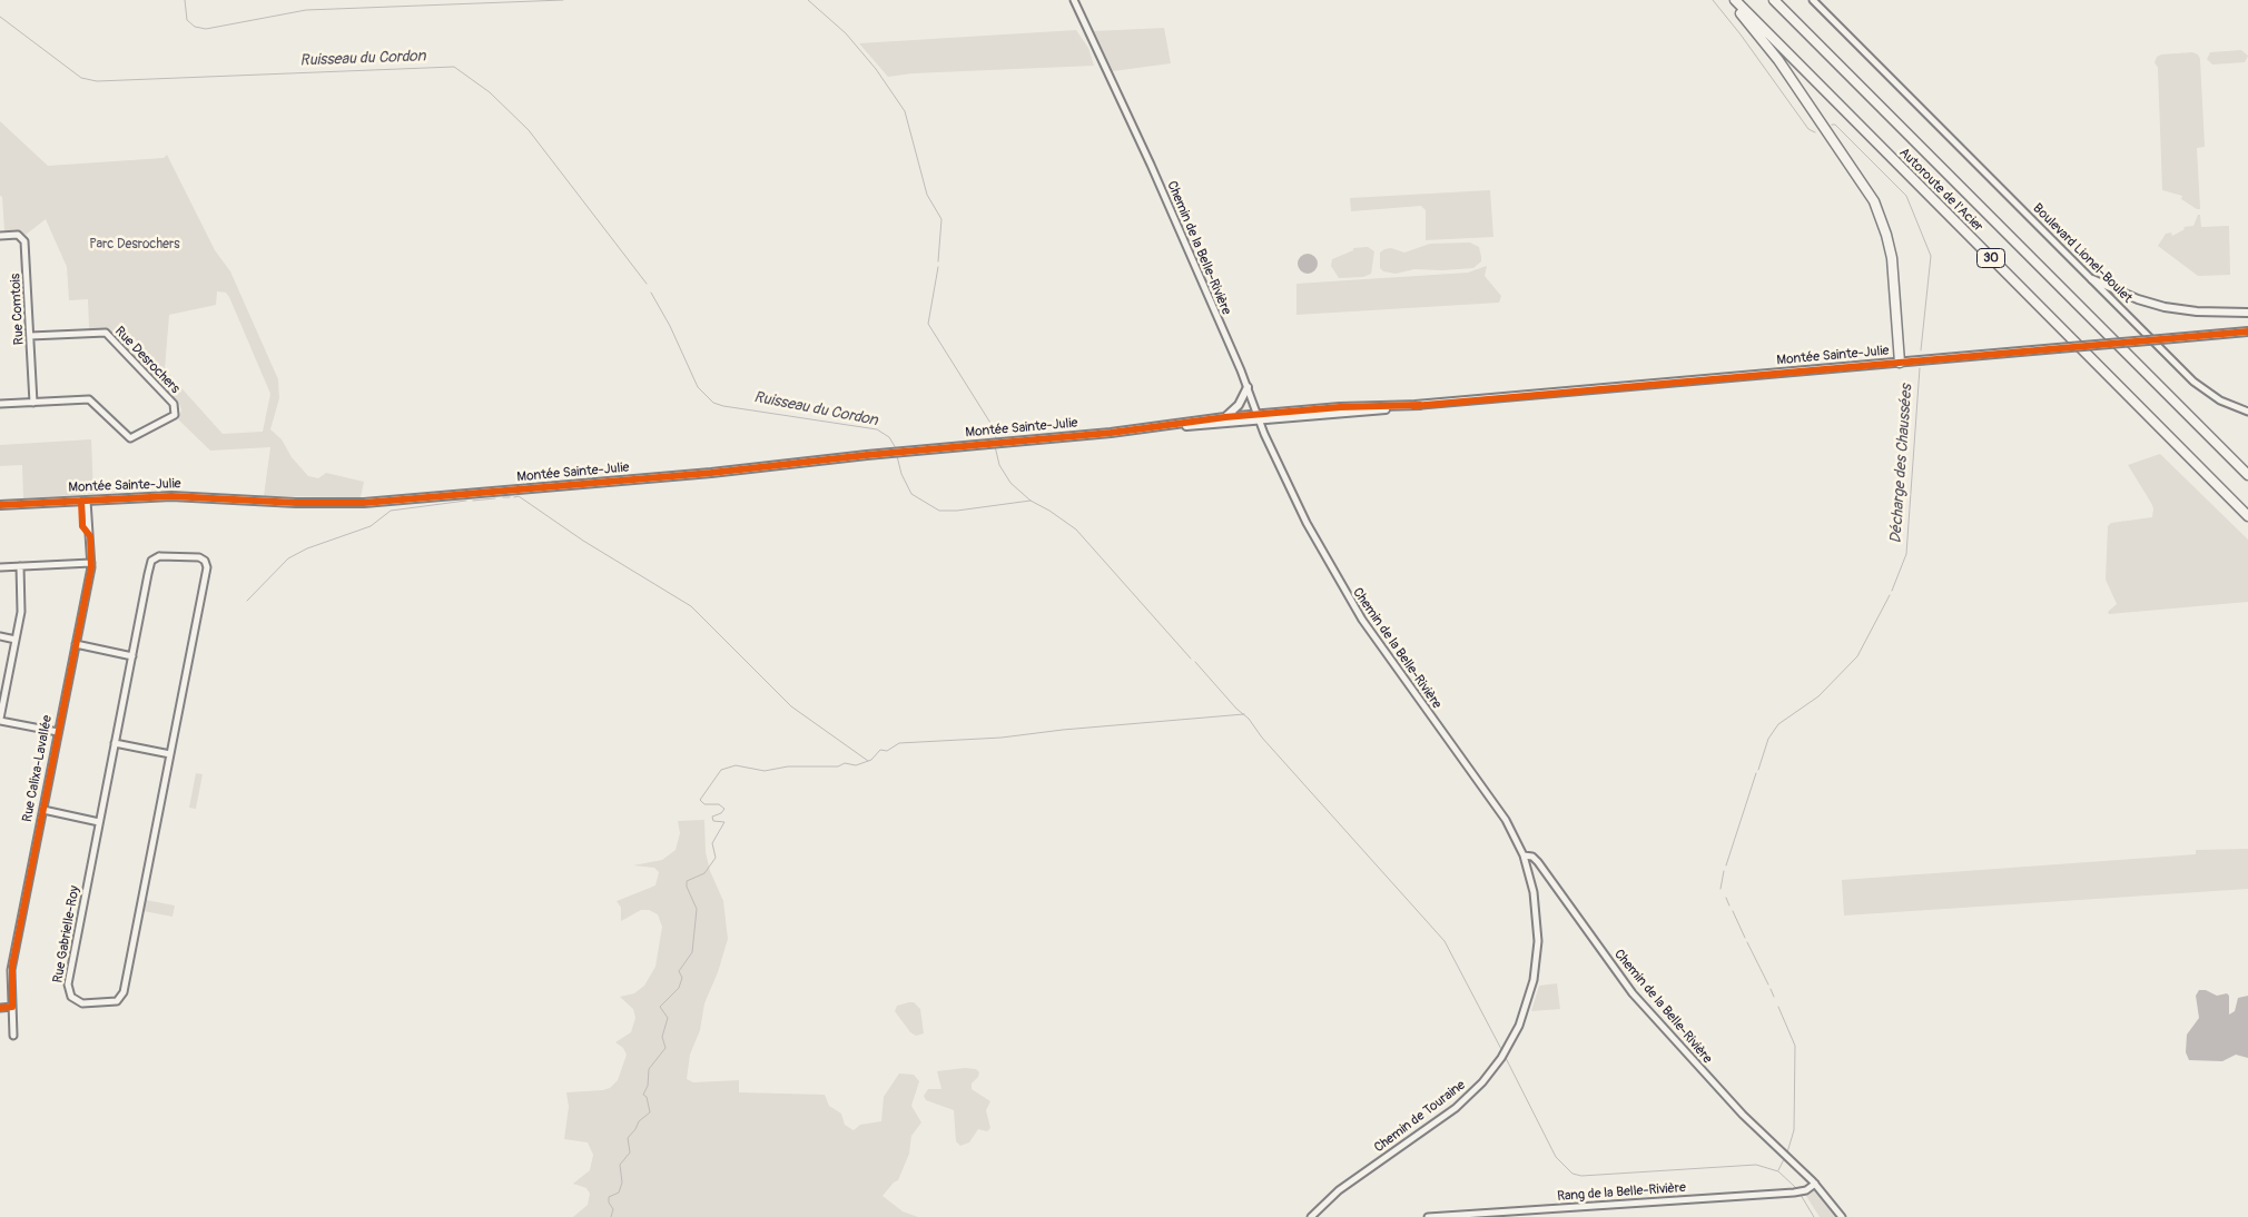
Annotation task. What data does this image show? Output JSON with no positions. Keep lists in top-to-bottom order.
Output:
{
  "streets": {
    "highway": ["Autoroute de l'Acier", "30"],
    "main road": ["Montée Sainte-Julie"],
    "street": [
      "Chemin de la Belle-Rivière",
      "Boulevard Lionel-Boulet",
      "Rue Comtois",
      "Rue Desrochers",
      "Rue Calixa-Lavallée",
      "Rue Gabrielle-Roy",
      "Chemin de Touraine",
      "Rang de la Belle-Rivière"
    ]
  },
  "crossings": [
    ["Chemin de la Belle-Rivière", "Montée Sainte-Julie"],
    ["Chemin de la Belle-Rivière", "Chemin de Touraine"],
    ["Chemin de la Belle-Rivière", "Rang de la Belle-Rivière"],
    ["Rue Comtois", "Rue Desrochers"],
    ["Montée Sainte-Julie", "Rue Calixa-Lavallée"]
  ],
  "water": ["Ruisseau du Cordon", "Décharge des Chaussées"],
  "parks": ["Parc Desrochers"]
}
